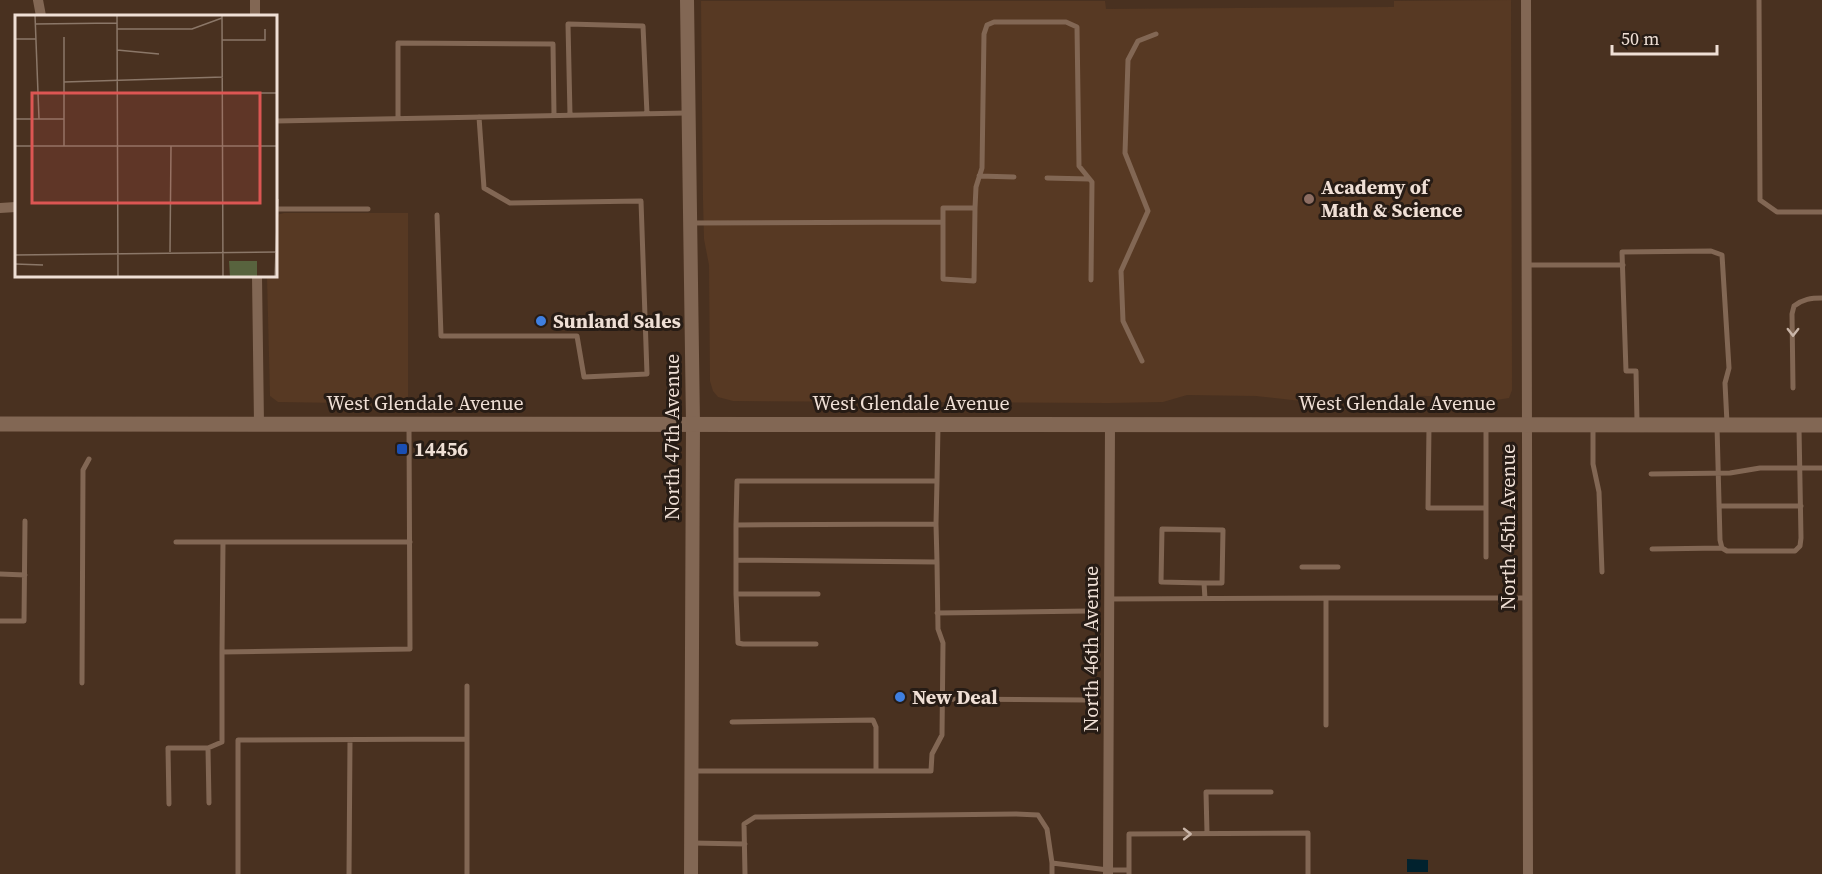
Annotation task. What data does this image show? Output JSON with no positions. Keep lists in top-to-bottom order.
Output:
{
  "streets": {
    "main road": ["West Glendale Avenue"],
    "street": ["North 47th Avenue", "North 45th Avenue", "North 46th Avenue"]
  },
  "crossings": [
    ["West Glendale Avenue", "North 47th Avenue"],
    ["West Glendale Avenue", "North 45th Avenue"],
    ["West Glendale Avenue", "North 46th Avenue"]
  ],
  "places": {
    "other": ["Academy of Math & Science", "Sunland Sales", "New Deal"],
    "transit": ["14456"]
  },
  "scale_bar": "50 m"
}
